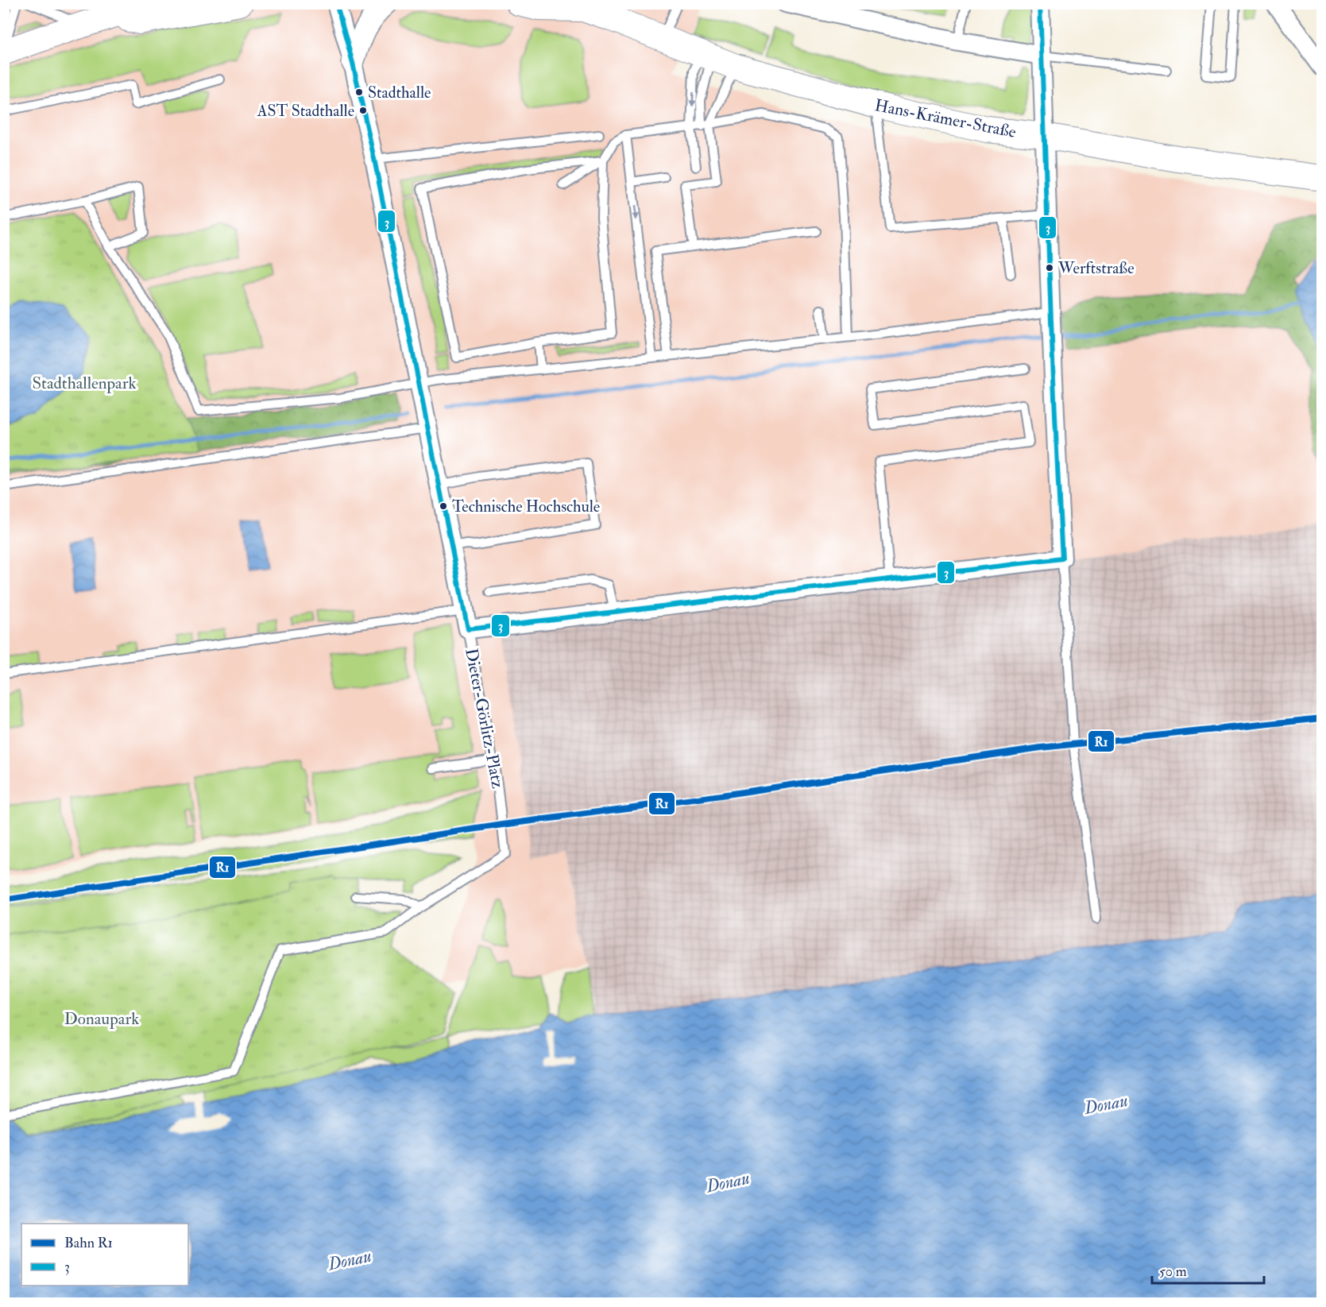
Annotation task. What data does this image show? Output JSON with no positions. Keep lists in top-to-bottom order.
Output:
{
  "streets": {
    "main road": ["Hans-Krämer-Straße"],
    "street": ["Dieter-Görlitz-Platz"]
  },
  "water": ["Donau"],
  "parks": ["Stadthallenpark", "Donaupark"],
  "places": [
    "Stadthalle",
    "AST Stadthalle",
    "Werftstraße",
    "Technische Hochschule"
  ],
  "lines": ["transit line 3", "rail line R1"],
  "legend": ["Bahn R1", "3"],
  "scale_bar": "50 m"
}
